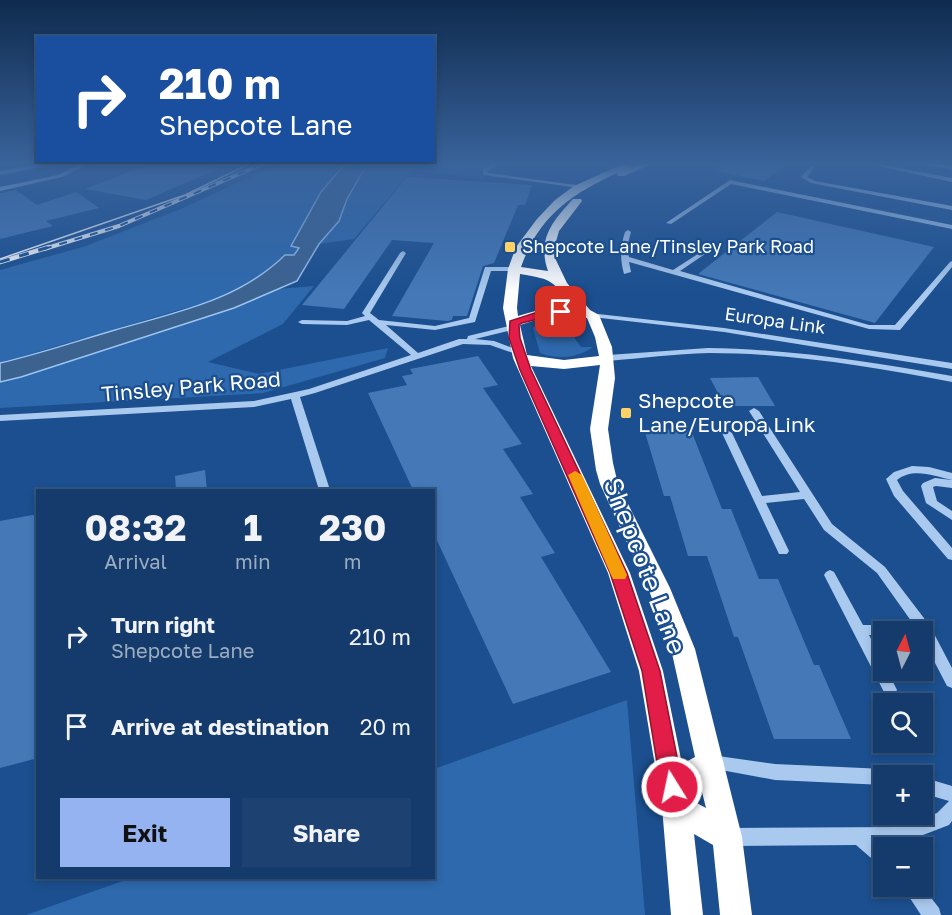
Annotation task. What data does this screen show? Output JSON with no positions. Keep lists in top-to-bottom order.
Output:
{
  "streets": {
    "highway": ["Shepcote Lane"],
    "street": ["Europa Link", "Tinsley Park Road"]
  },
  "crossings": [
    ["Europa Link", "Shepcote Lane"],
    ["Tinsley Park Road", "Shepcote Lane"]
  ],
  "places": {
    "transit": ["Shepcote Lane/Tinsley Park Road", "Shepcote Lane/Europa Link"]
  },
  "north": "top",
  "page": {
    "turn": ["210 m", "Shepcote Lane"],
    "eta": [
      "08:32",
      "Arrival",
      "1",
      "min",
      "230",
      "m"
    ],
    "list": [
      {
        "name": "Turn right",
        "note": "Shepcote Lane",
        "value": "210 m"
      },
      {
        "name": "Arrive at destination",
        "value": "20 m"
      }
    ],
    "map_buttons": ["+", "−"],
    "buttons": ["Exit", "Share"]
  }
}
